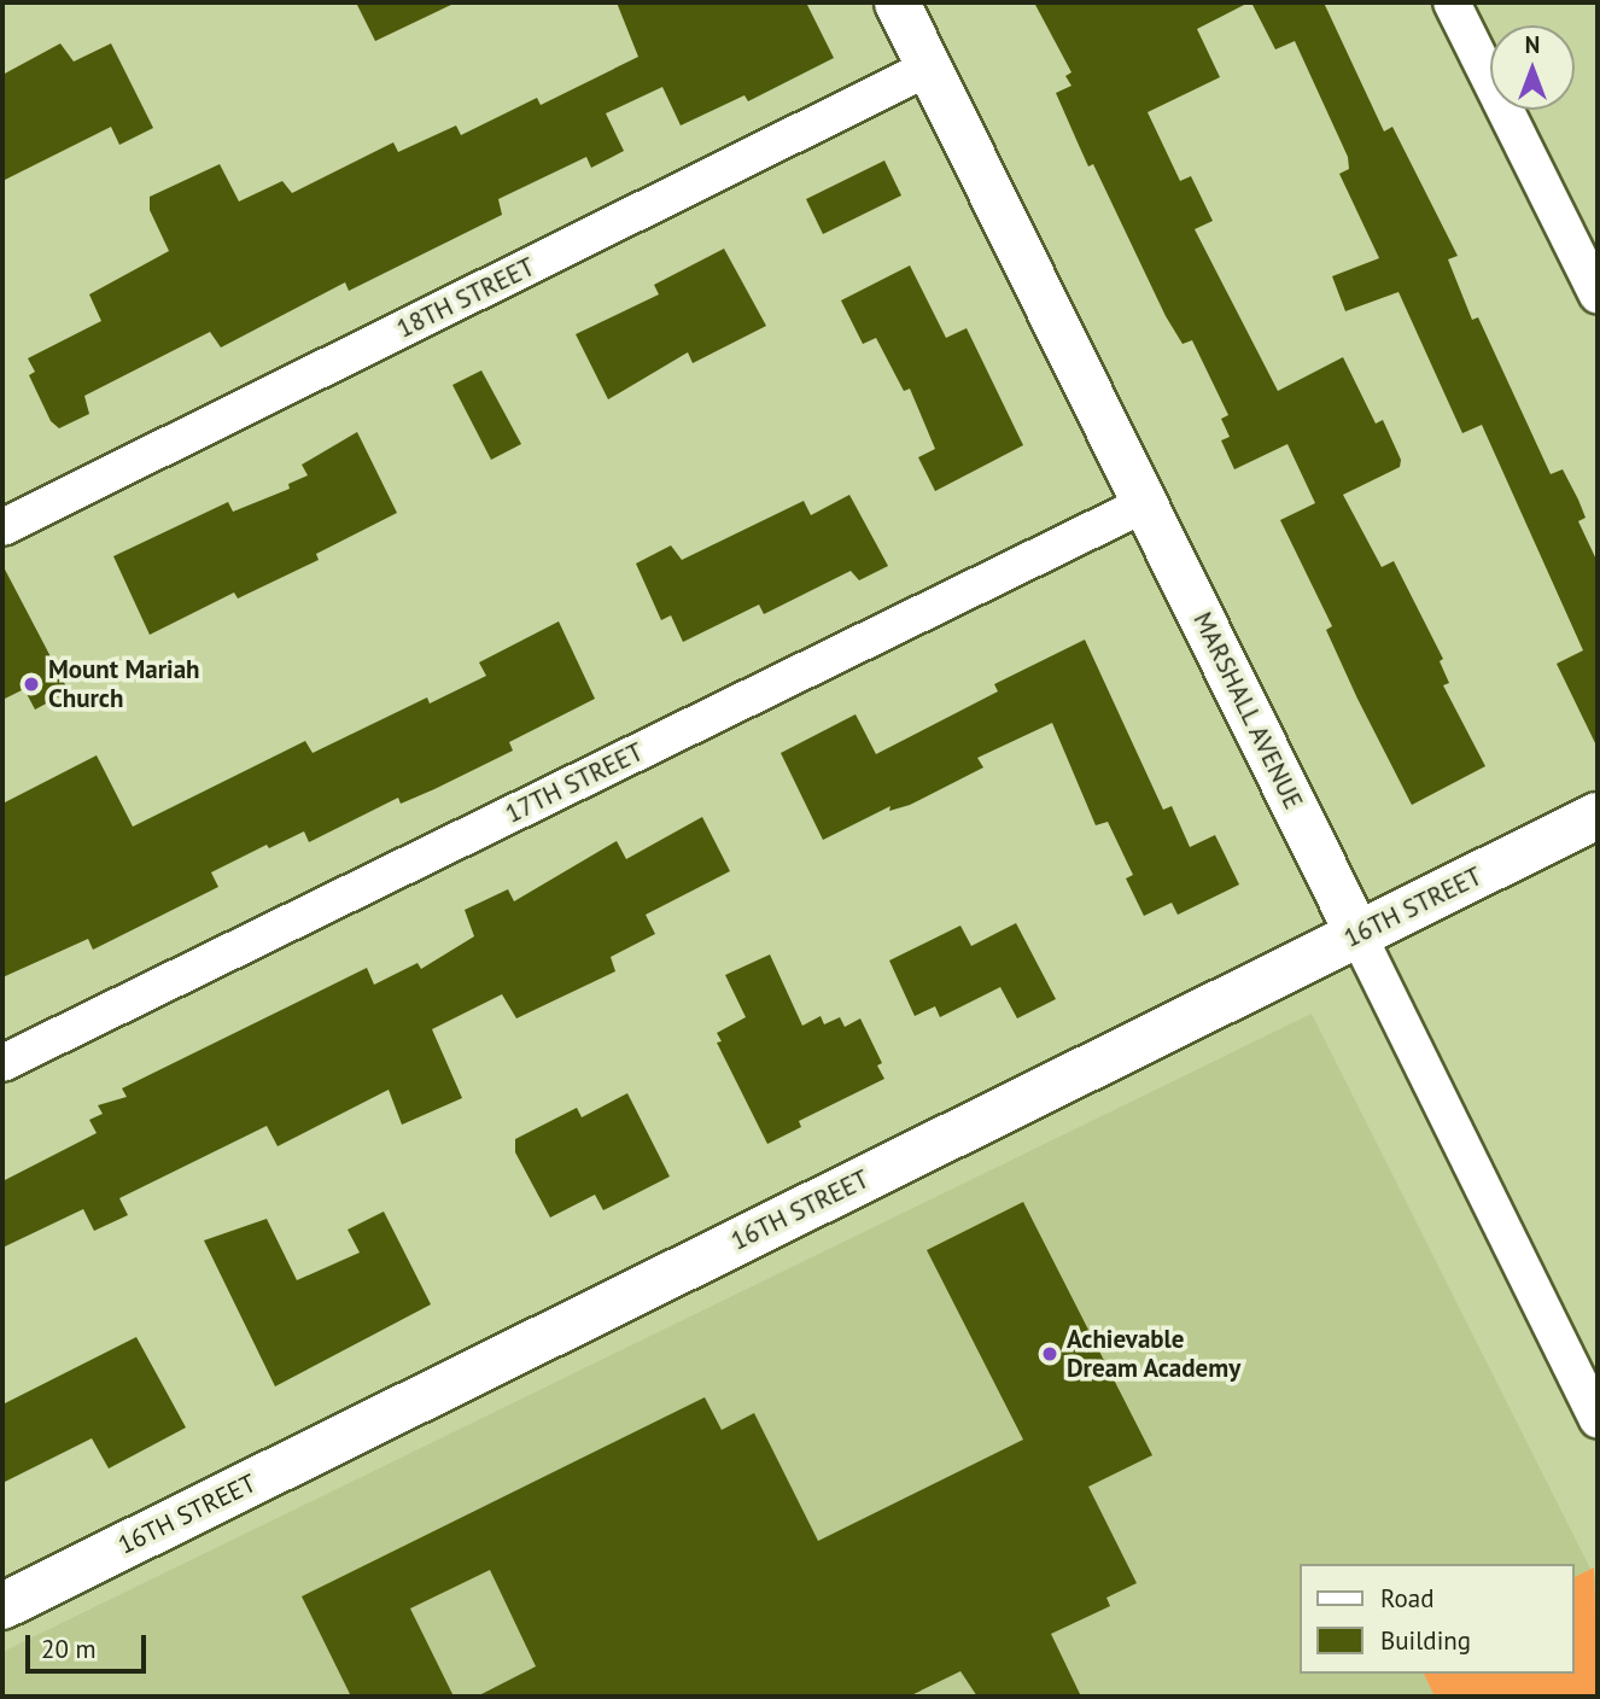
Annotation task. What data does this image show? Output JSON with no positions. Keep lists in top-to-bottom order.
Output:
{
  "streets": {
    "main road": ["16TH STREET"],
    "street": ["18TH STREET", "MARSHALL AVENUE", "17TH STREET"]
  },
  "crossings": [
    ["18TH STREET", "MARSHALL AVENUE"],
    ["MARSHALL AVENUE", "17TH STREET"],
    ["MARSHALL AVENUE", "16TH STREET"]
  ],
  "places": ["Mount Mariah Church", "Achievable Dream Academy"],
  "legend": ["Road", "Building"],
  "scale_bar": "20 m",
  "north": "top"
}
